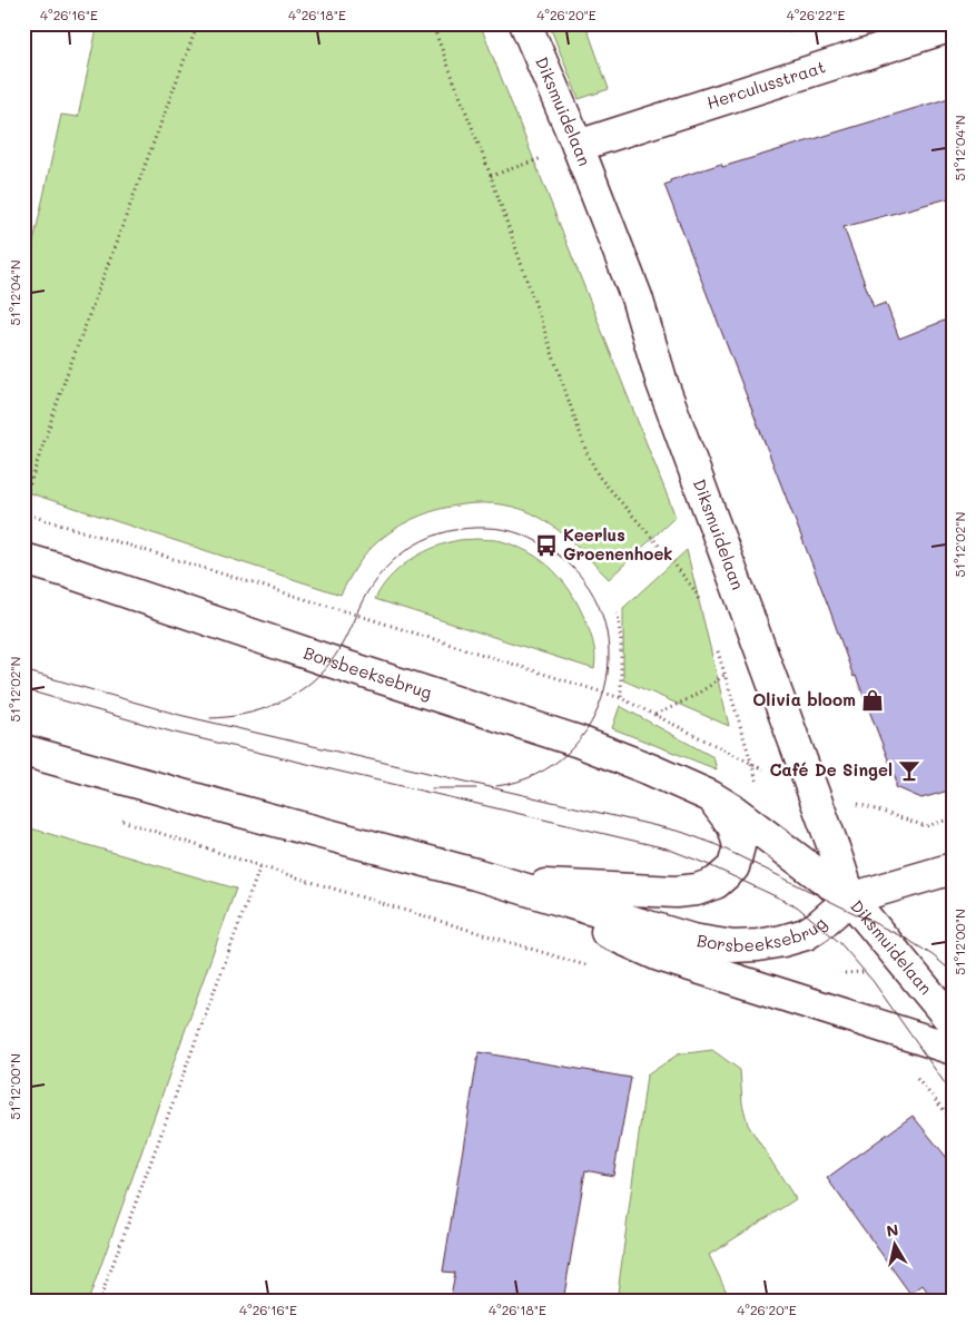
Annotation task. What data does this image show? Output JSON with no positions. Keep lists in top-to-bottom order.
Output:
{
  "streets": {
    "street": ["Herculusstraat", "Diksmuidelaan", "Borsbeeksebrug"]
  },
  "crossings": [
    ["Herculusstraat", "Diksmuidelaan"],
    ["Diksmuidelaan", "Borsbeeksebrug"]
  ],
  "places": {
    "bus stop": ["Keerlus Groenenhoek"],
    "shop": ["Olivia bloom"],
    "bar": ["Café De Singel"]
  },
  "north": "top",
  "coordinates": [
    "4°26'16\"E",
    "4°26'18\"E",
    "4°26'20\"E",
    "4°26'22\"E",
    "51°12'04\"N",
    "51°12'02\"N",
    "51°12'00\"N"
  ]
}
